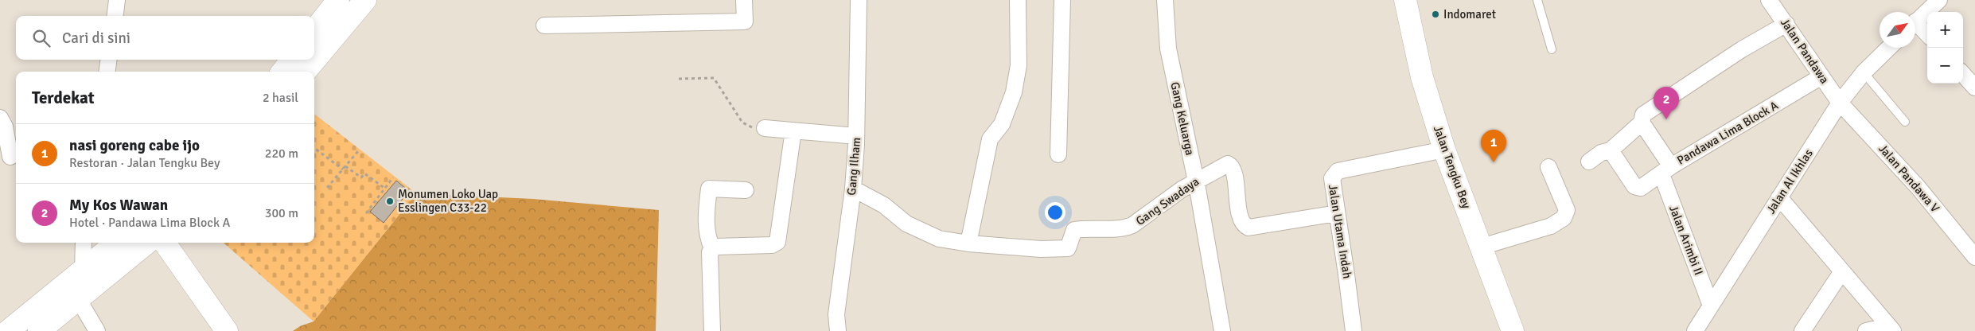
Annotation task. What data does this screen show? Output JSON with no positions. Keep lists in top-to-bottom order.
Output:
{
  "streets": {
    "main road": ["Jalan Tengku Bey"],
    "street": [
      "Jalan Pandawa",
      "Gang Keluarga",
      "Pandawa Lima Block A",
      "Gang Ilham",
      "Jalan Pandawa V",
      "Jalan Al Ikhlas",
      "Gang Swadaya",
      "Jalan Utama Indah",
      "Jalan Arimbi II"
    ]
  },
  "crossings": [
    ["Jalan Pandawa", "Pandawa Lima Block A"],
    ["Jalan Pandawa", "Jalan Pandawa V"],
    ["Jalan Pandawa", "Jalan Al Ikhlas"],
    ["Gang Keluarga", "Gang Swadaya"],
    ["Pandawa Lima Block A", "Jalan Arimbi II"],
    ["Gang Ilham", "Gang Swadaya"],
    ["Jalan Tengku Bey", "Jalan Utama Indah"],
    ["Jalan Pandawa V", "Jalan Al Ikhlas"],
    ["Jalan Al Ikhlas", "Jalan Arimbi II"],
    ["Gang Swadaya", "Jalan Utama Indah"]
  ],
  "places": ["Indomaret", "Monumen Loko Uap Esslingen C33-22"],
  "north": "top right",
  "page": {
    "map_buttons": ["+", "−"],
    "search": "Cari di sini",
    "heading": ["Terdekat", "2 hasil"],
    "pins": ["2", "1"],
    "list": [
      {
        "mark": "1",
        "name": "nasi goreng cabe ijo",
        "note": "Restoran · Jalan Tengku Bey",
        "value": "220 m"
      },
      {
        "mark": "2",
        "name": "My Kos Wawan",
        "note": "Hotel · Pandawa Lima Block A",
        "value": "300 m"
      }
    ]
  }
}
